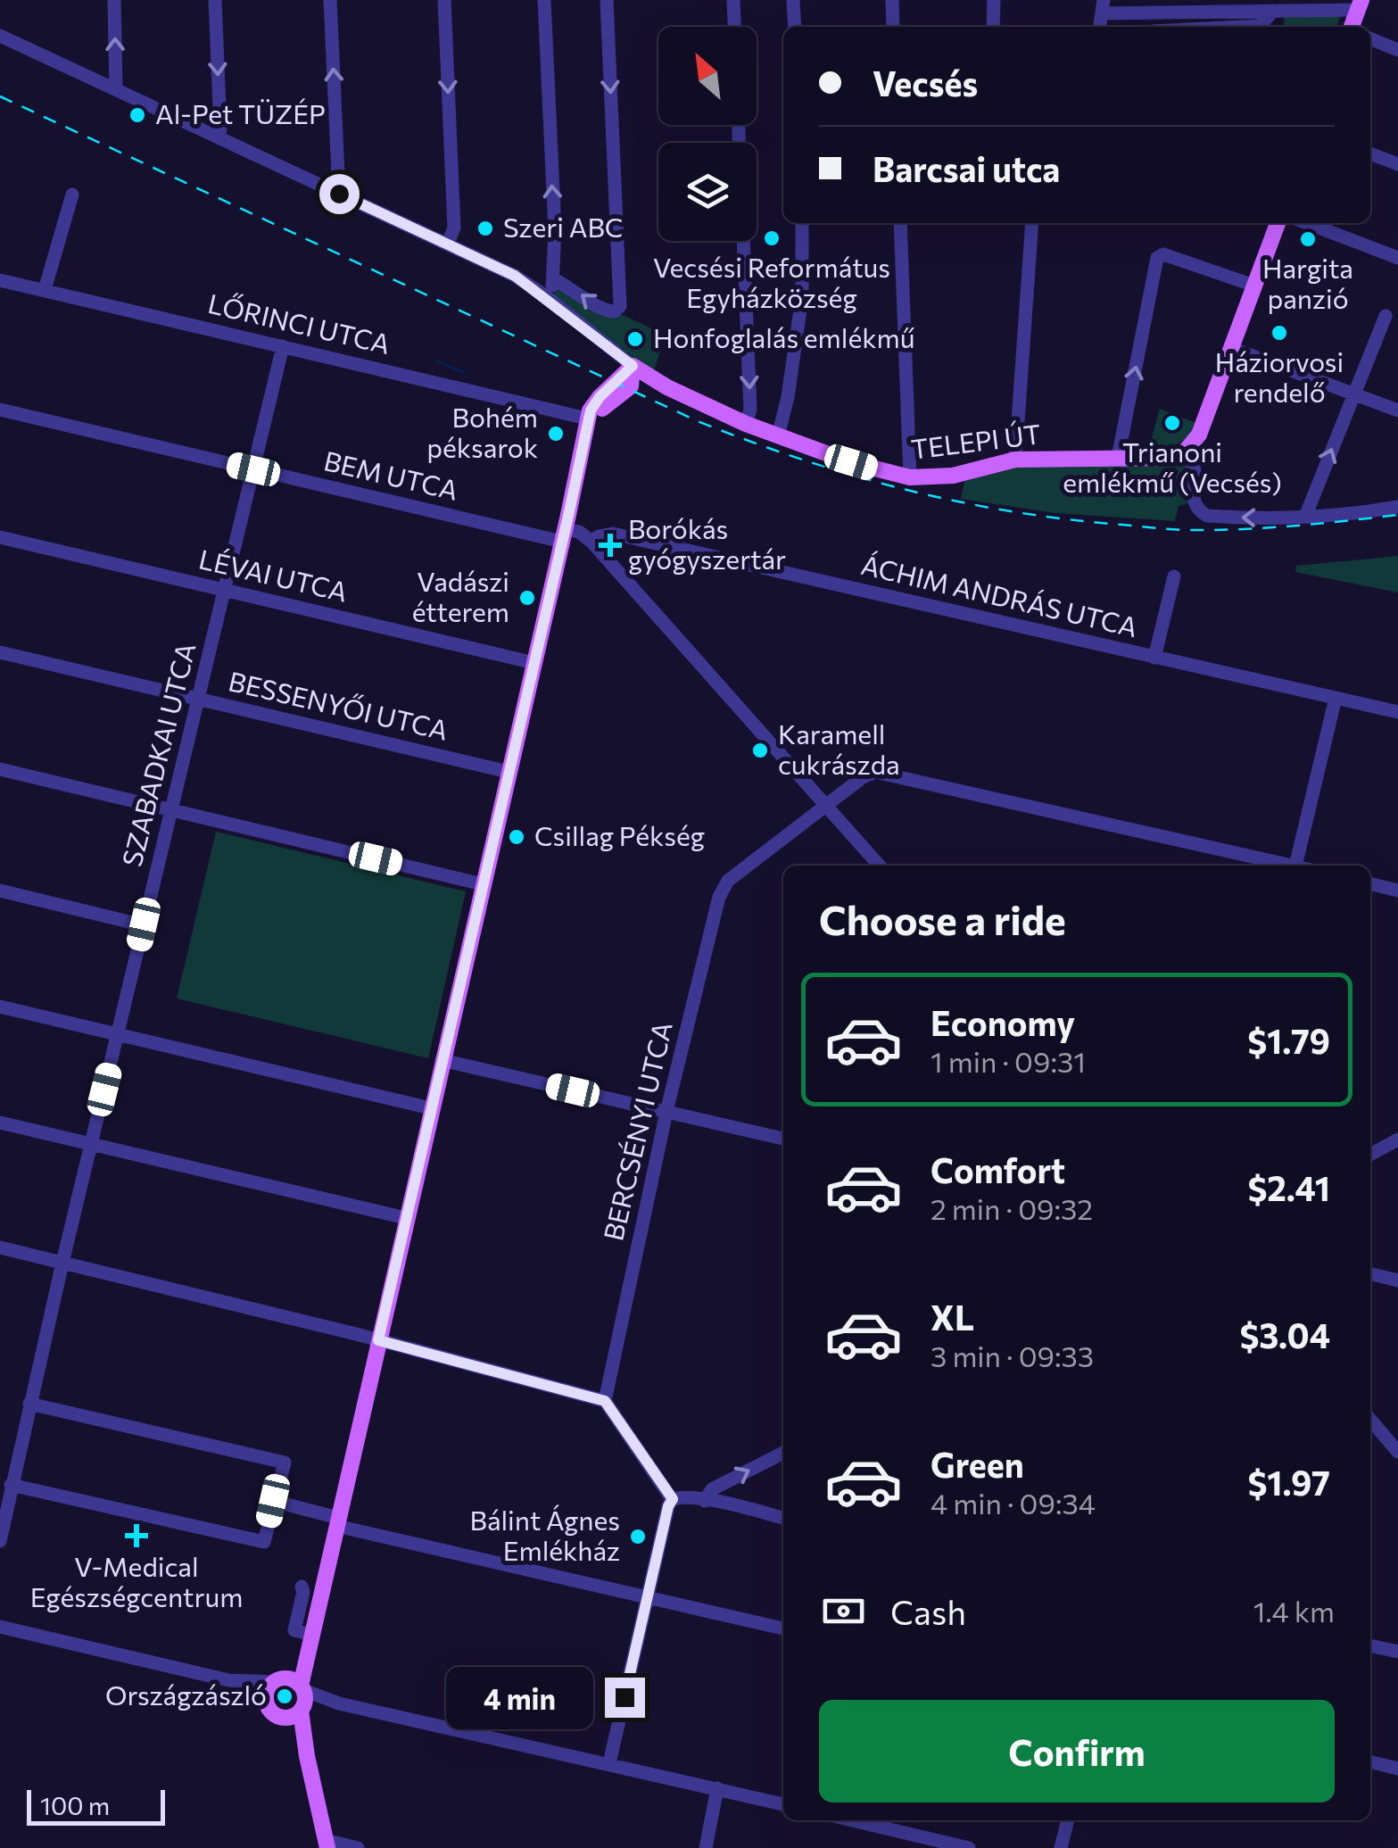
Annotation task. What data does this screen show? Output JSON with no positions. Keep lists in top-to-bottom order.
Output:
{
  "streets": {
    "main road": ["TELEPI ÚT"],
    "street": [
      "LŐRINCI UTCA",
      "BEM UTCA",
      "LÉVAI UTCA",
      "ÁCHIM ANDRÁS UTCA",
      "BESSENYŐI UTCA",
      "SZABADKAI UTCA",
      "BERCSÉNYI UTCA"
    ]
  },
  "crossings": [
    ["LŐRINCI UTCA", "SZABADKAI UTCA"],
    ["BEM UTCA", "ÁCHIM ANDRÁS UTCA"],
    ["BEM UTCA", "SZABADKAI UTCA"],
    ["LÉVAI UTCA", "SZABADKAI UTCA"],
    ["BESSENYŐI UTCA", "SZABADKAI UTCA"]
  ],
  "places": {
    "other": [
      "Al-Pet TÜZÉP",
      "Szeri ABC",
      "Vecsési Református Egyházközség",
      "Hargita panzió",
      "Háziorvosi rendelő",
      "Honfoglalás emlékmű",
      "Trianoni emlékmű (Vecsés)",
      "Bohém péksarok",
      "Vadászi étterem",
      "Karamell cukrászda",
      "Csillag Pékség",
      "Bálint Ágnes Emlékház",
      "Országzászló"
    ],
    "health": ["Borókás gyógyszertár", "V-Medical Egészségcentrum"]
  },
  "scale_bar": "100 m",
  "north": "top left",
  "page": {
    "banner": ["Vecsés", "Barcsai utca"],
    "heading": "Choose a ride",
    "list": [
      {
        "name": "Economy",
        "note": "1 min · 09:31",
        "value": "$1.79"
      },
      {
        "name": "Comfort",
        "note": "2 min · 09:32",
        "value": "$2.41"
      },
      {
        "name": "XL",
        "note": "3 min · 09:33",
        "value": "$3.04"
      },
      {
        "name": "Green",
        "note": "4 min · 09:34",
        "value": "$1.97"
      }
    ],
    "pay": ["Cash", "1.4 km"],
    "bubble": "4 min",
    "buttons": "Confirm",
    "scale": "100 m"
  }
}
